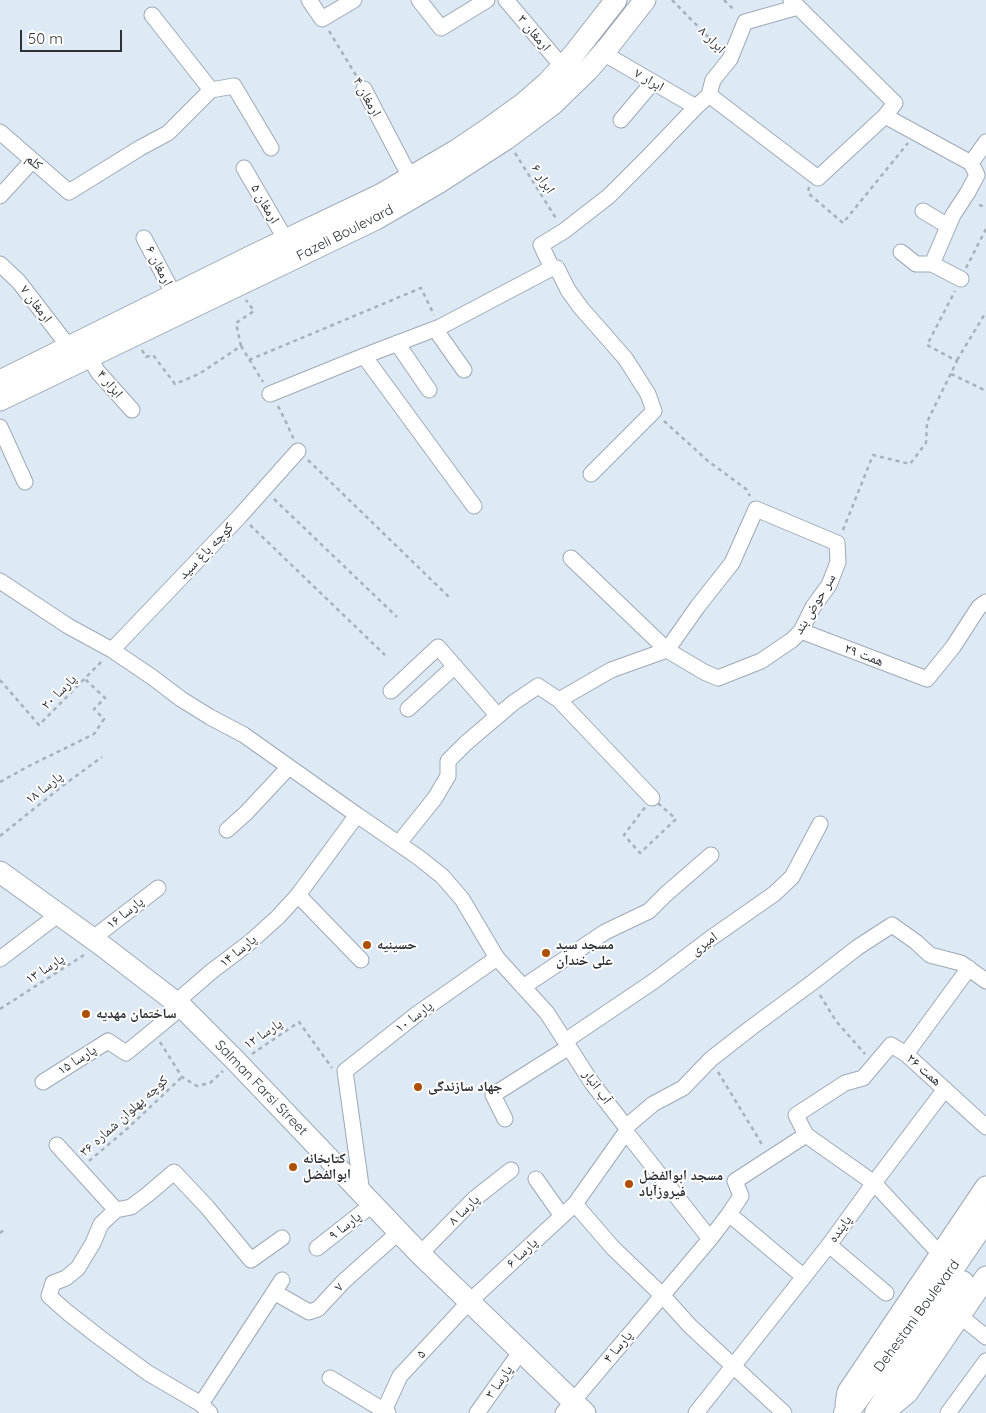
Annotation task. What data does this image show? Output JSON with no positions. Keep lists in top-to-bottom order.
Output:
{
  "streets": {
    "main road": ["Fazeli Boulevard", "Salman Farsi Street", "Dehestani Boulevard"],
    "street": [
      "ارمغان ۳",
      "ابرار ۸",
      "ابرار ۷",
      "ارمغان ۴",
      "کلم",
      "ارمغان ۵",
      "ارمغان ۶",
      "ارمغان ۷",
      "ابزار ۴",
      "کوچه باغ سید",
      "سر حوض بند",
      "همت ۲۹",
      "پارسا ۱۶",
      "امیری",
      "پارسا ۱۴",
      "پارسا ۱۰",
      "پارسا ۱۵",
      "همت ۲۶",
      "آب انبار",
      "پارسا ۸",
      "پارسا ۹",
      "پاینده",
      "پارسا ۶",
      "۷",
      "پارسا ۴",
      "۵",
      "پارسا ۳"
    ],
    "path": [
      "ابرار ۶",
      "پارسا ۲۰",
      "پارسا ۱۸",
      "پارسا ۱۳",
      "پارسا ۱۲",
      "کوچه پهلوان شماره ۳۶"
    ]
  },
  "crossings": [
    ["ارمغان ۳", "Fazeli Boulevard"],
    ["ابرار ۸", "ابرار ۷"],
    ["ابرار ۸", "ابرار ۶"],
    ["ابرار ۷", "Fazeli Boulevard"],
    ["ارمغان ۴", "Fazeli Boulevard"],
    ["ابرار ۶", "Fazeli Boulevard"],
    ["ارمغان ۵", "Fazeli Boulevard"],
    ["Fazeli Boulevard", "ارمغان ۶"],
    ["Fazeli Boulevard", "ارمغان ۷"],
    ["Fazeli Boulevard", "ابزار ۴"],
    ["کوچه باغ سید", "پارسا ۲۰"],
    ["سر حوض بند", "همت ۲۹"],
    ["پارسا ۱۶", "پارسا ۱۳"],
    ["پارسا ۱۶", "Salman Farsi Street"],
    ["امیری", "آب انبار"],
    ["پارسا ۱۴", "پارسا ۱۵"],
    ["پارسا ۱۴", "Salman Farsi Street"],
    ["پارسا ۱۳", "Salman Farsi Street"],
    ["پارسا ۱۰", "پارسا ۱۲"],
    ["پارسا ۱۰", "Salman Farsi Street"],
    ["پارسا ۱۰", "پارسا ۹"],
    ["پارسا ۱۲", "Salman Farsi Street"],
    ["پارسا ۱۲", "کوچه پهلوان شماره ۳۶"],
    ["پارسا ۱۵", "Salman Farsi Street"],
    ["همت ۲۶", "پاینده"],
    ["آب انبار", "پارسا ۶"],
    ["آب انبار", "پارسا ۴"],
    ["Salman Farsi Street", "پارسا ۸"],
    ["Salman Farsi Street", "پارسا ۹"],
    ["Salman Farsi Street", "پارسا ۶"],
    ["Salman Farsi Street", "۷"],
    ["Salman Farsi Street", "پارسا ۴"],
    ["Salman Farsi Street", "۵"],
    ["Salman Farsi Street", "پارسا ۳"],
    ["پارسا ۶", "۵"]
  ],
  "places": [
    "حسینیه",
    "مسجد سید علی خندان",
    "ساختمان مهدیه",
    "جهاد سازندگی",
    "کتابخانه ابوالفضل",
    "مسجد ابوالفضل فیروزآباد"
  ],
  "scale_bar": "50 m"
}
